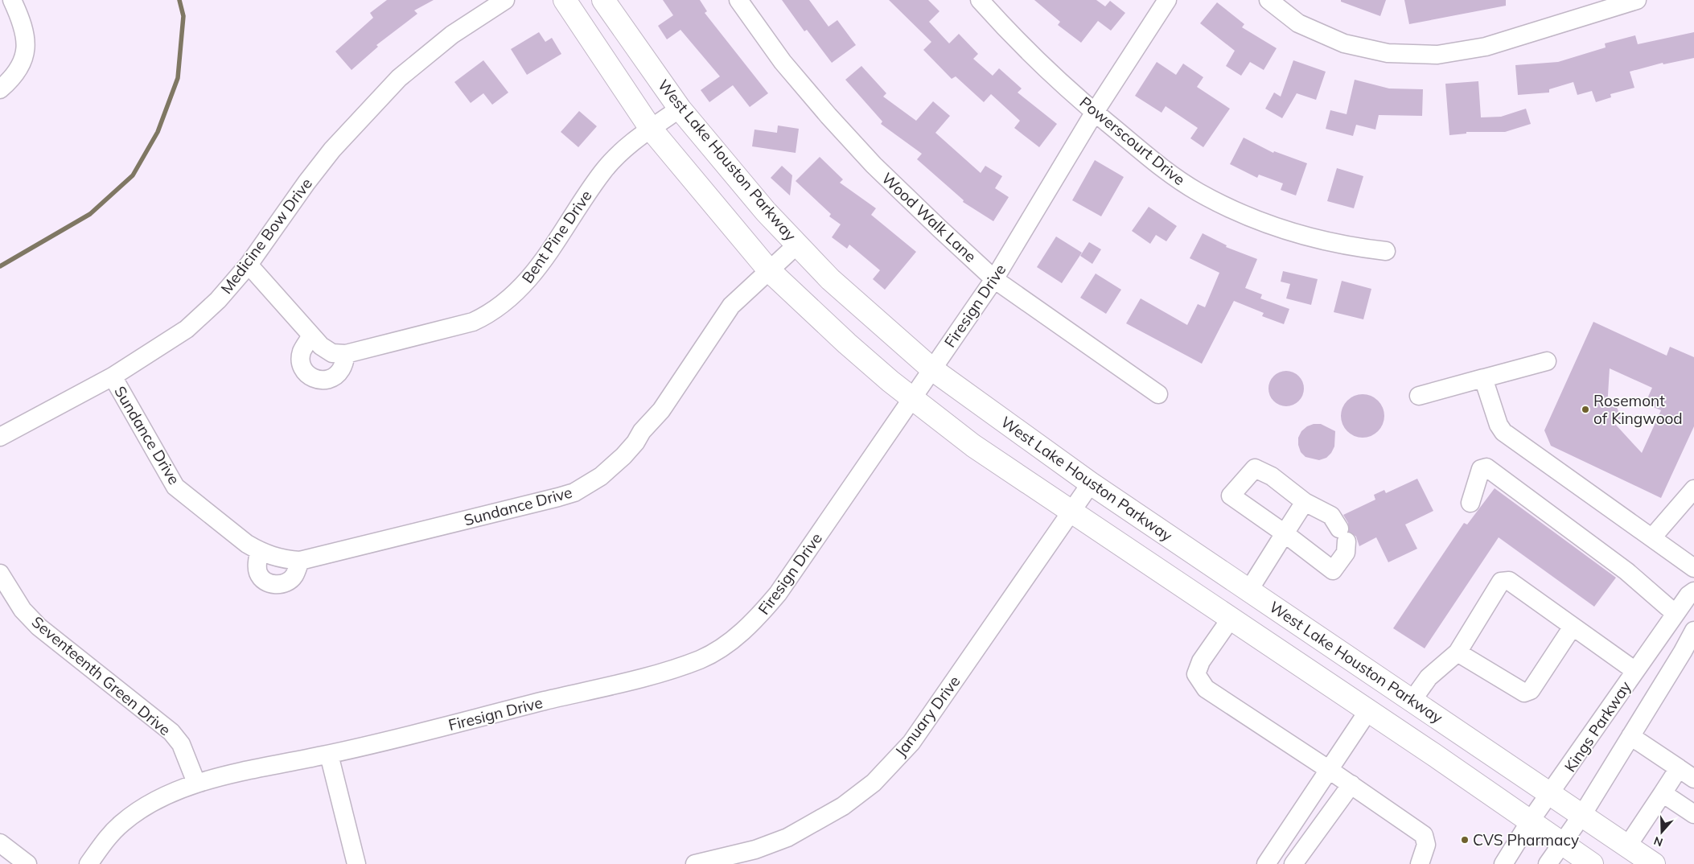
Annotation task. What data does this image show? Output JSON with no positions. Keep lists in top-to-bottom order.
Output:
{
  "streets": {
    "main road": ["West Lake Houston Parkway"],
    "street": [
      "Powerscourt Drive",
      "Wood Walk Lane",
      "Medicine Bow Drive",
      "Bent Pine Drive",
      "Firesign Drive",
      "Sundance Drive",
      "Seventeenth Green Drive",
      "January Drive",
      "Kings Parkway"
    ]
  },
  "crossings": [
    ["Powerscourt Drive", "Firesign Drive"],
    ["West Lake Houston Parkway", "Bent Pine Drive"],
    ["West Lake Houston Parkway", "Firesign Drive"],
    ["West Lake Houston Parkway", "Sundance Drive"],
    ["West Lake Houston Parkway", "January Drive"],
    ["West Lake Houston Parkway", "Kings Parkway"],
    ["Wood Walk Lane", "Firesign Drive"],
    ["Medicine Bow Drive", "Bent Pine Drive"],
    ["Medicine Bow Drive", "Sundance Drive"],
    ["Firesign Drive", "Seventeenth Green Drive"]
  ],
  "places": ["Rosemont of Kingwood", "CVS Pharmacy"],
  "north": "bottom"
}
